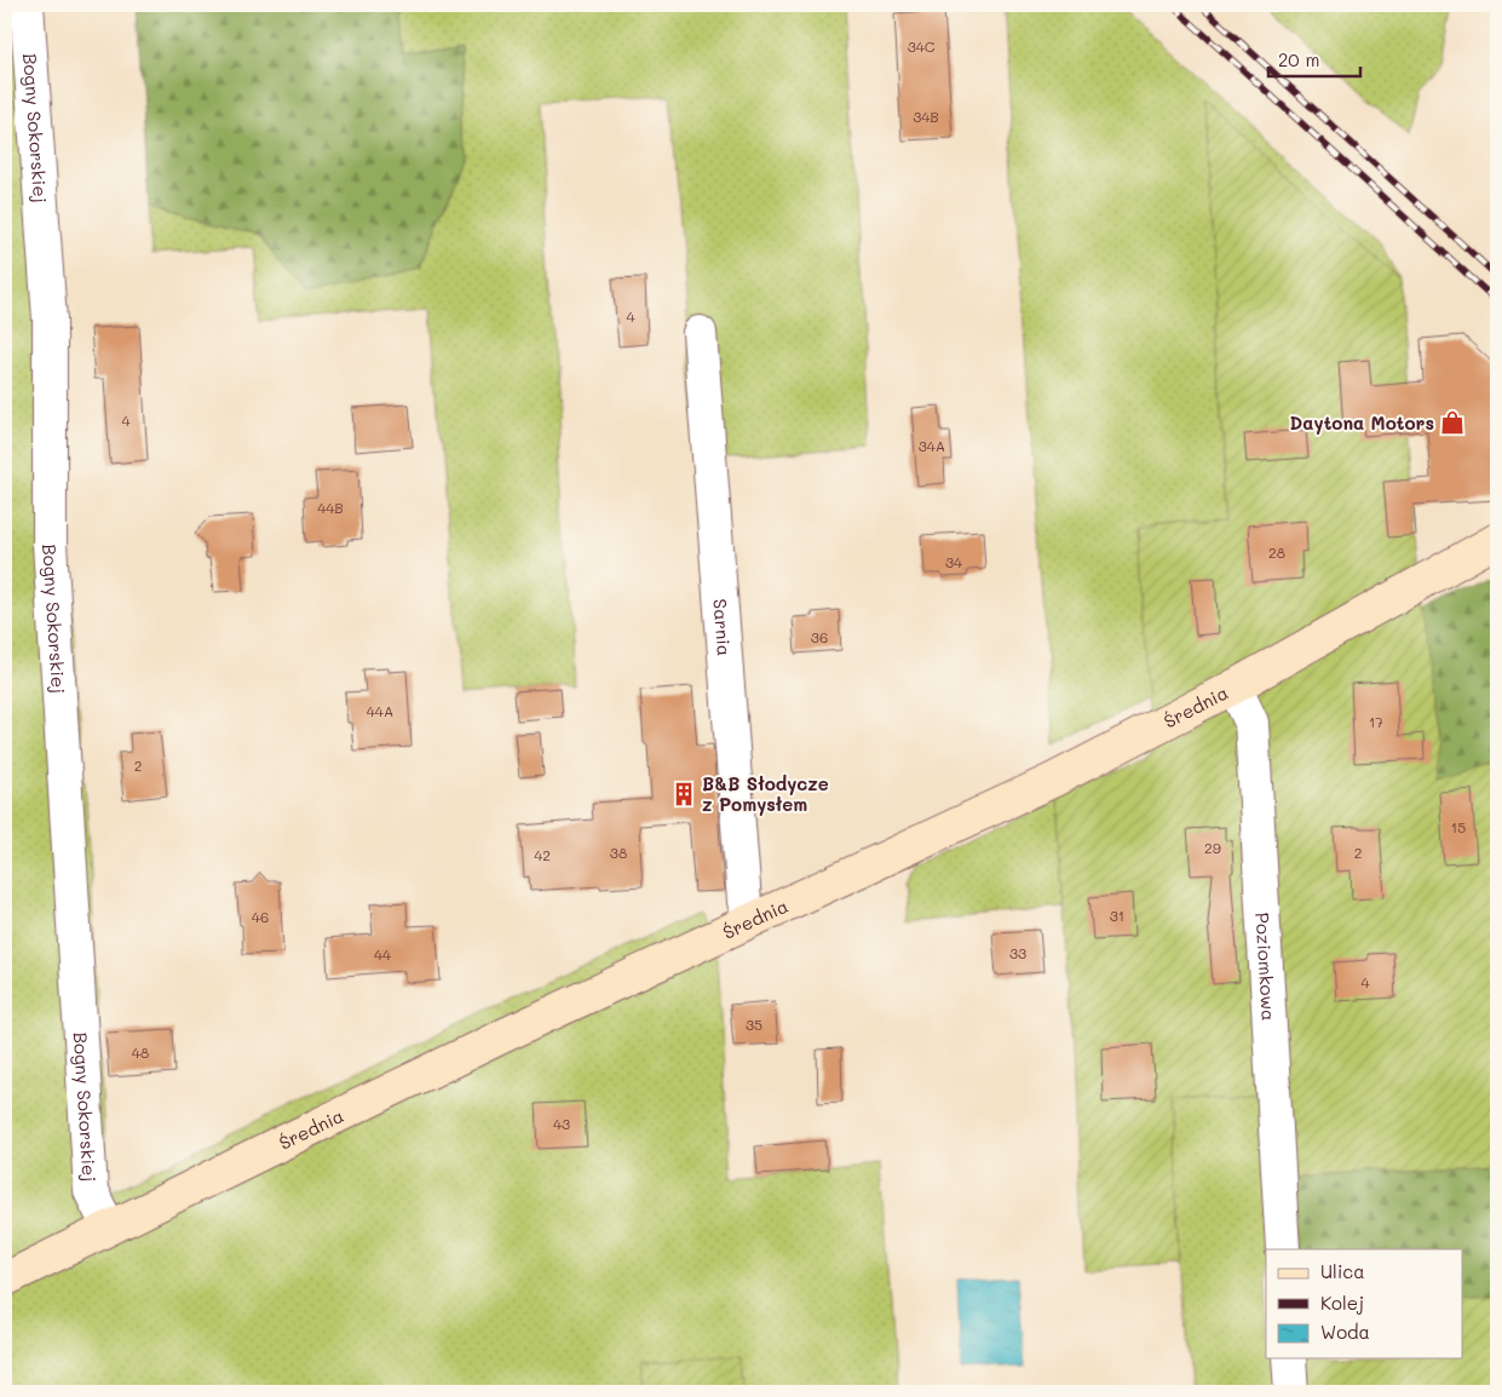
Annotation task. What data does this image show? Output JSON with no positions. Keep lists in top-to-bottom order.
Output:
{
  "streets": {
    "street": [
      "Bogny Sokorskiej",
      "Sarnia",
      "Średnia",
      "Poziomkowa"
    ]
  },
  "crossings": [
    ["Bogny Sokorskiej", "Średnia"],
    ["Sarnia", "Średnia"],
    ["Średnia", "Poziomkowa"]
  ],
  "places": {
    "shop": ["Daytona Motors"],
    "building": ["B&B Słodycze z Pomysłem"]
  },
  "house_numbers": [
    "34C",
    "34B",
    "4",
    "4",
    "34A",
    "44B",
    "28",
    "34",
    "36",
    "44A",
    "17",
    "2",
    "15",
    "29",
    "38",
    "2",
    "42",
    "31",
    "46",
    "33",
    "44",
    "4",
    "35",
    "48",
    "43"
  ],
  "legend": ["Ulica", "Kolej", "Woda"],
  "scale_bar": "20 m"
}
